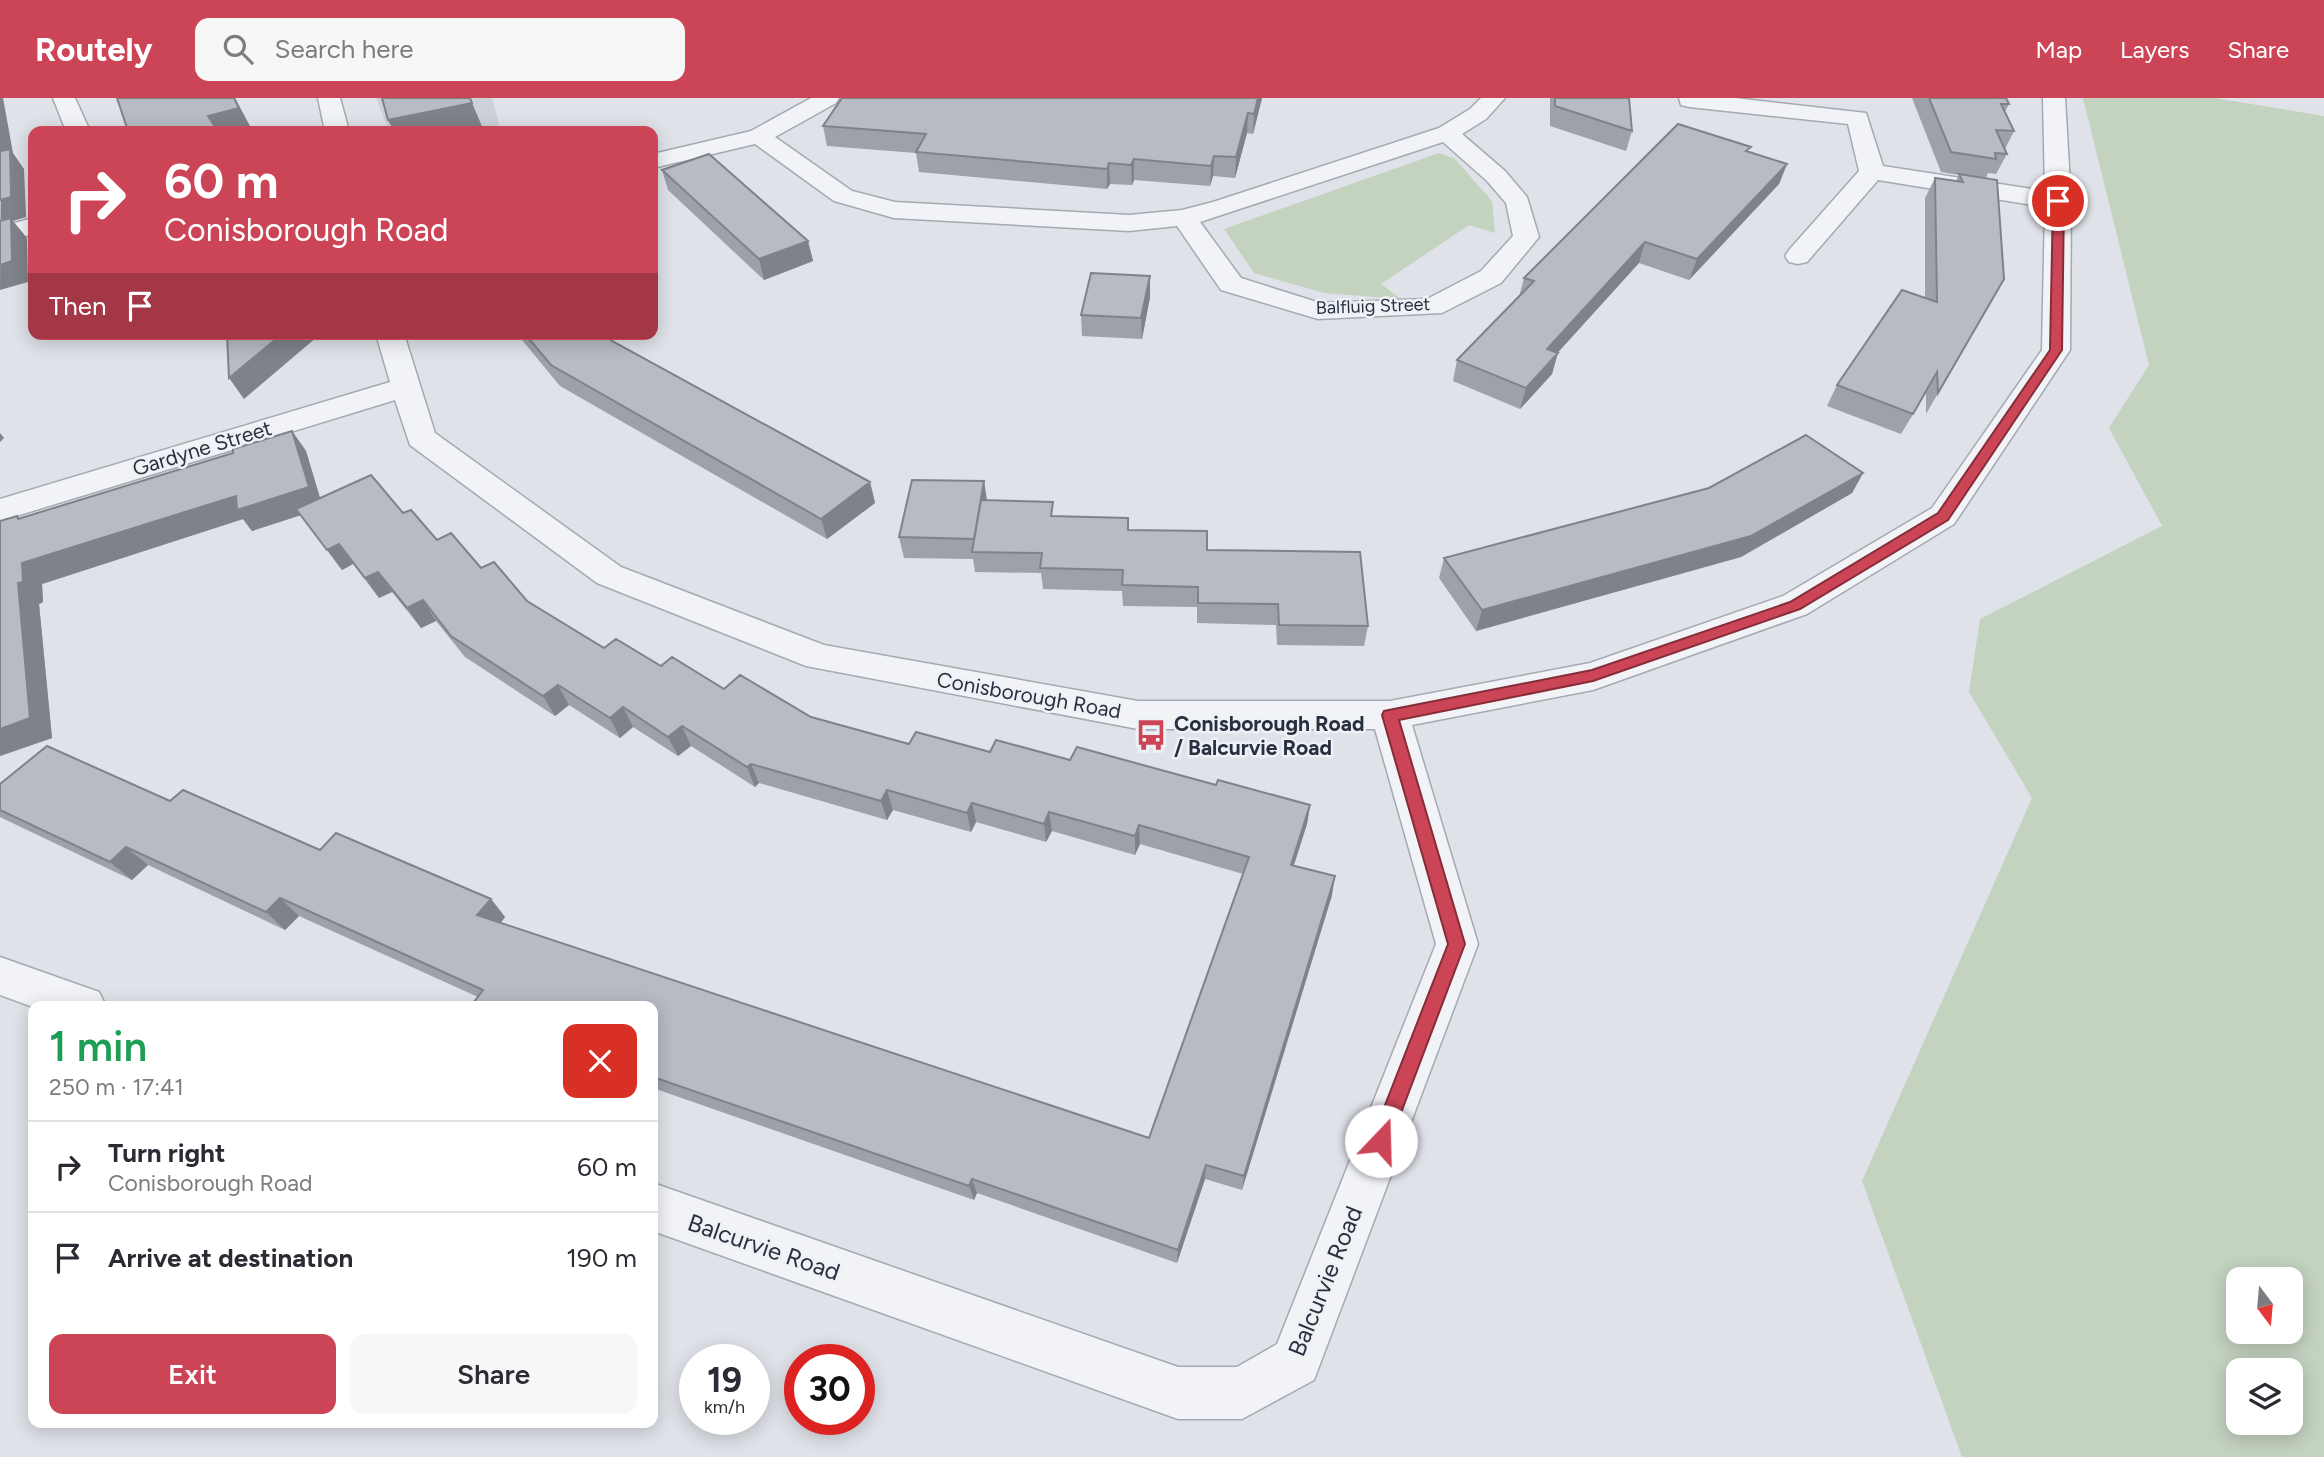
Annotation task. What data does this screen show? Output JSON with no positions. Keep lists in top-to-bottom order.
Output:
{
  "streets": {
    "street": [
      "Balfluig Street",
      "Gardyne Street",
      "Conisborough Road",
      "Balcurvie Road"
    ]
  },
  "crossings": [
    ["Gardyne Street", "Conisborough Road"],
    ["Conisborough Road", "Balcurvie Road"]
  ],
  "places": {
    "bus stop": ["Conisborough Road / Balcurvie Road"]
  },
  "north": "bottom",
  "page": {
    "header": "Routely",
    "search": "Search here",
    "nav": ["Map", "Layers", "Share"],
    "turn": ["60 m", "Conisborough Road"],
    "then": "Then",
    "heading": ["1 min", "250 m · 17:41"],
    "list": [
      {
        "name": "Turn right",
        "note": "Conisborough Road",
        "value": "60 m"
      },
      {
        "name": "Arrive at destination",
        "value": "190 m"
      }
    ],
    "buttons": ["Exit", "Share"],
    "speed": "19 km/h",
    "limit": "30"
  }
}
